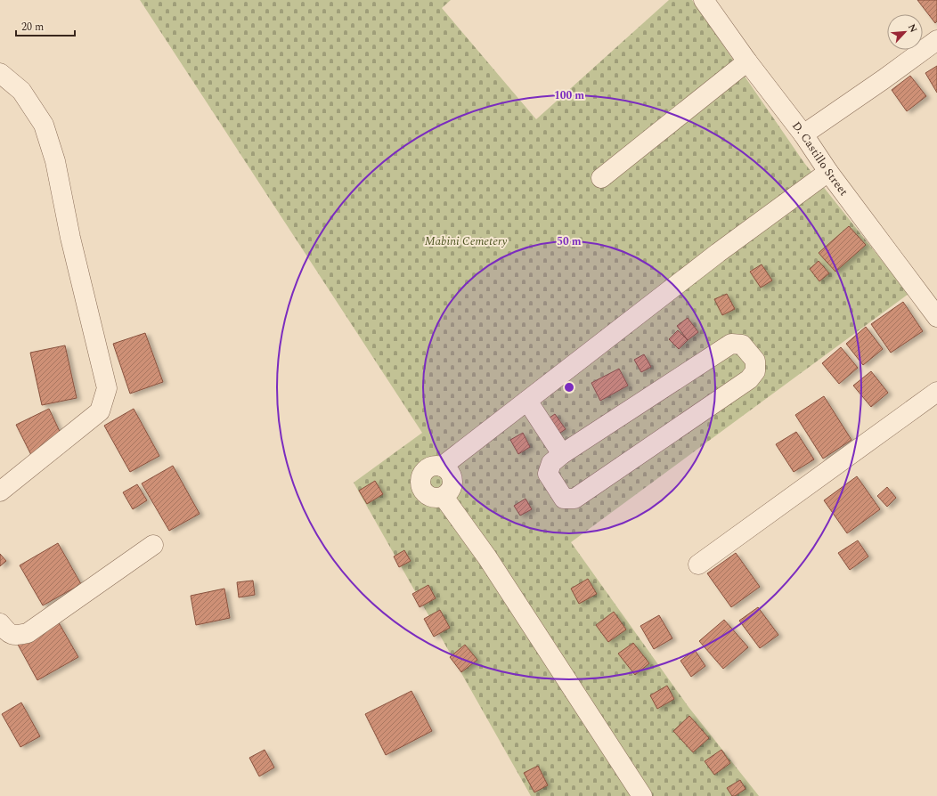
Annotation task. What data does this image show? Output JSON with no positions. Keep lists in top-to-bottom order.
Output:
{
  "streets": {
    "street": ["D. Castillo Street"]
  },
  "parks": ["Mabini Cemetery"],
  "scale_bar": "20 m",
  "north": "top right",
  "rings": ["100 m", "50 m"]
}
